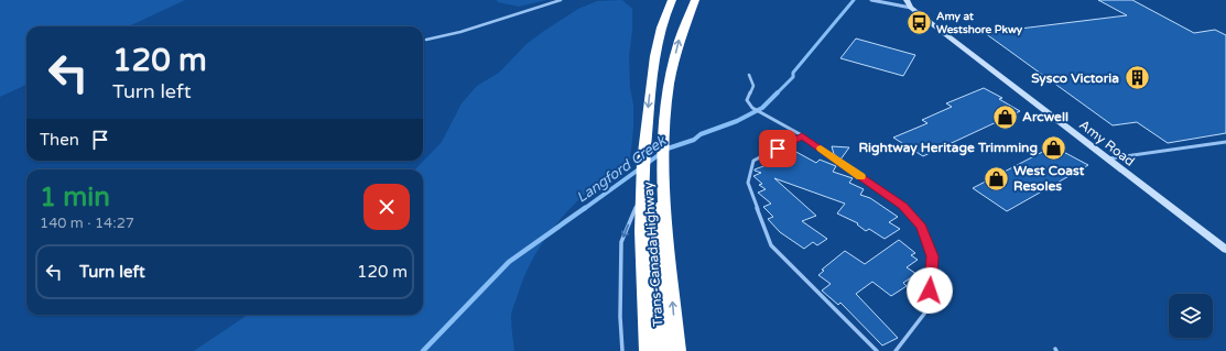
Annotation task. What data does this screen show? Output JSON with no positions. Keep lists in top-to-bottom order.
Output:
{
  "streets": {
    "highway": ["Trans-Canada Highway"],
    "street": ["Amy Road"]
  },
  "water": ["Langford Creek"],
  "places": {
    "bus stop": ["Amy at Westshore Pkwy"],
    "building": ["Sysco Victoria"],
    "shop": ["Arcwell", "Rightway Heritage Trimming", "West Coast Resoles"]
  },
  "page": {
    "turn": ["120 m", "Turn left"],
    "then": "Then",
    "heading": ["1 min", "140 m · 14:27"],
    "list": [
      {
        "name": "Turn left",
        "value": "120 m"
      }
    ]
  }
}
